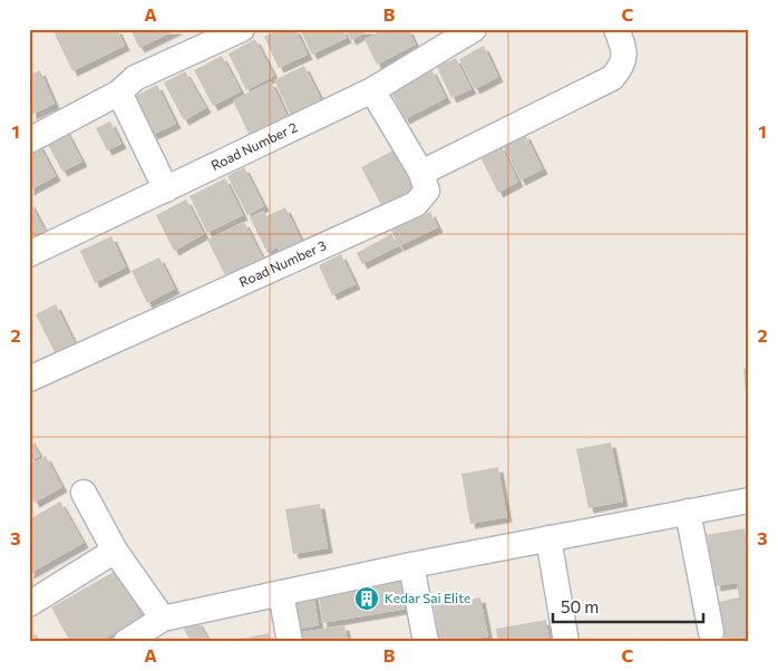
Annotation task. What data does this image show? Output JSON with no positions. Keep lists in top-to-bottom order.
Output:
{
  "streets": {
    "street": ["Road Number 2", "Road Number 3"]
  },
  "places": {
    "building": ["Kedar Sai Elite"]
  },
  "scale_bar": "50 m",
  "grid": {
    "columns": ["A", "B", "C"],
    "rows": ["1", "2", "3"]
  }
}
